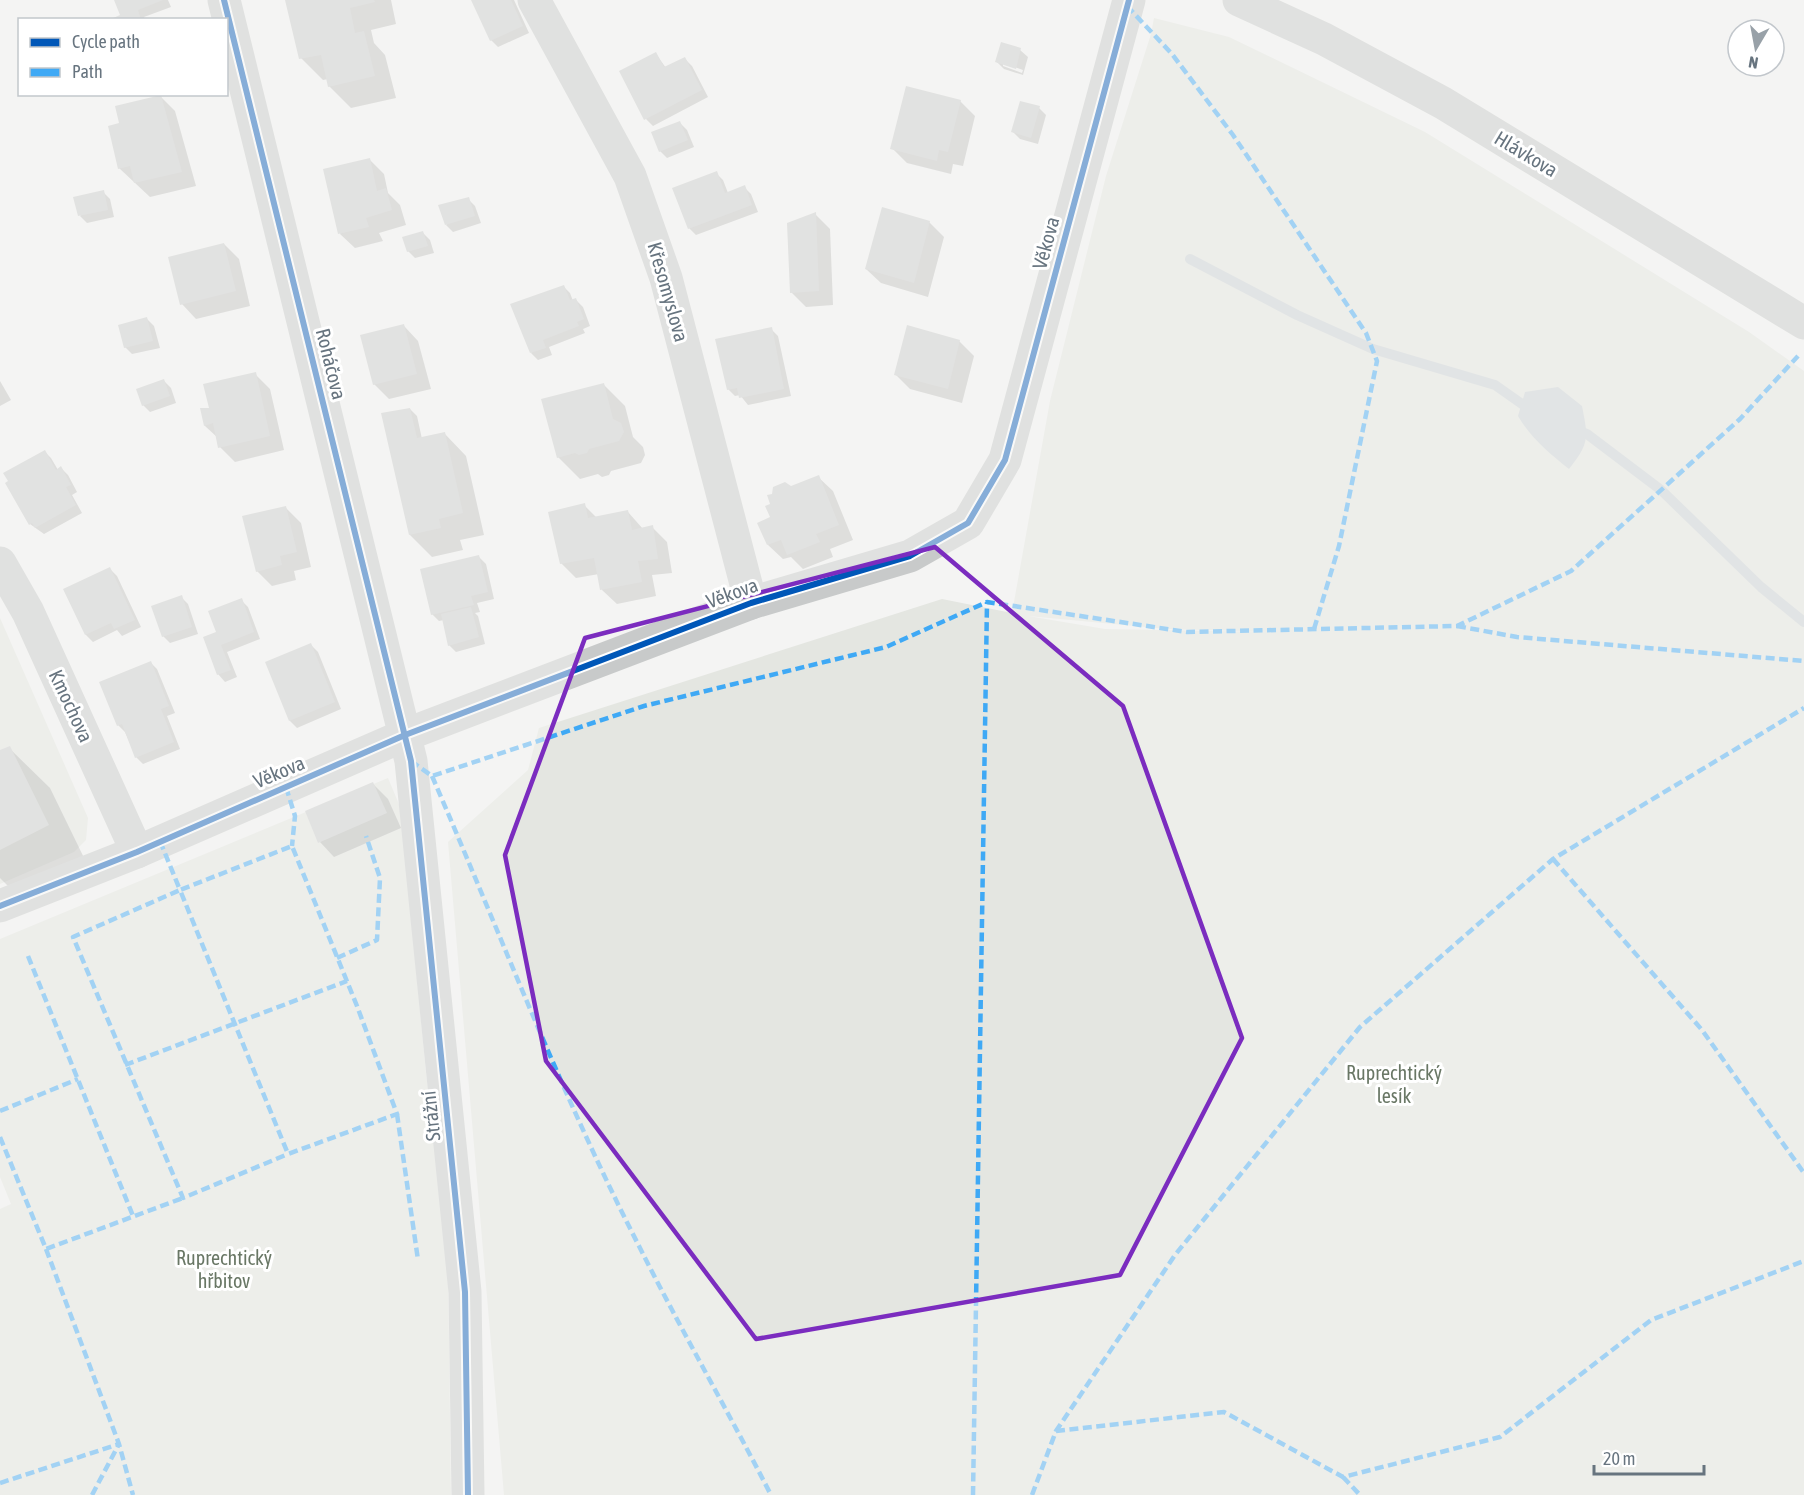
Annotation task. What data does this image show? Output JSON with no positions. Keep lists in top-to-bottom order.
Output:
{
  "streets": {
    "street": [
      "Hlávkova",
      "Věkova",
      "Křesomyslova",
      "Roháčova",
      "Kmochova",
      "Strážní"
    ]
  },
  "crossings": [
    ["Věkova", "Křesomyslova"],
    ["Věkova", "Roháčova"],
    ["Věkova", "Kmochova"],
    ["Věkova", "Strážní"],
    ["Roháčova", "Strážní"]
  ],
  "parks": ["Ruprechtický lesík", "Ruprechtický hřbitov"],
  "legend": ["Cycle path", "Path"],
  "scale_bar": "20 m",
  "north": "bottom"
}
